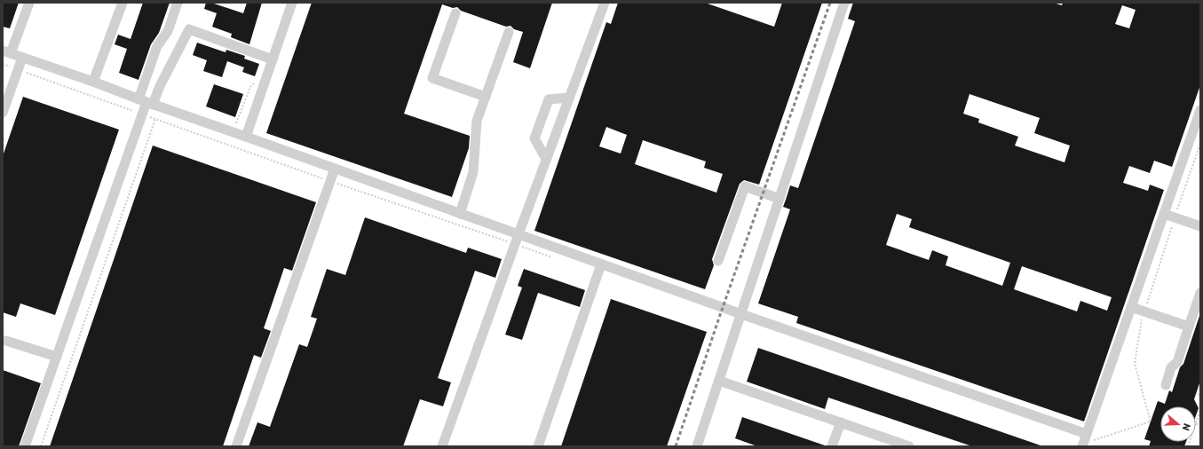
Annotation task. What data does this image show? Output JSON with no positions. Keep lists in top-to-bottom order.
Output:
{
  "north": "right"
}
